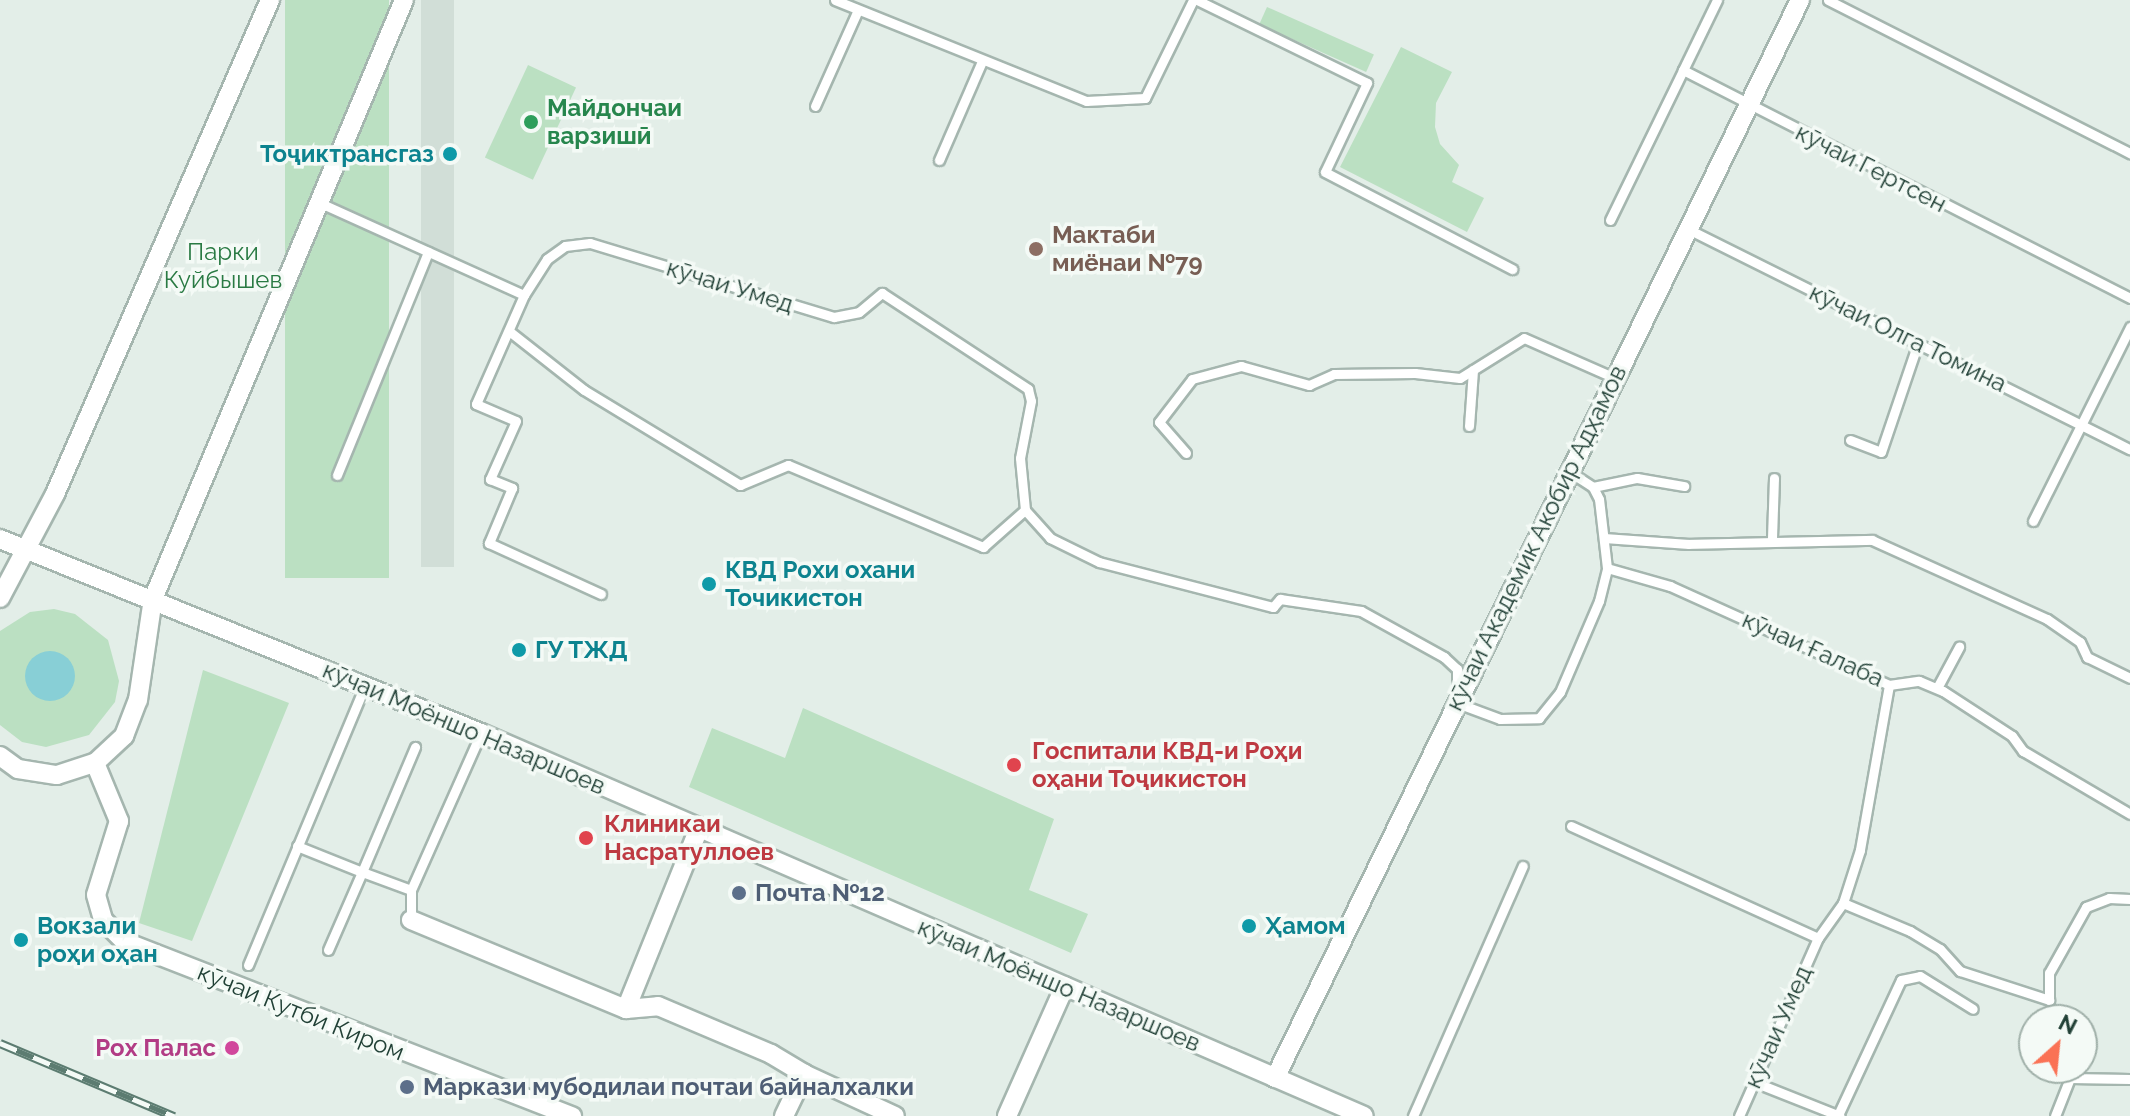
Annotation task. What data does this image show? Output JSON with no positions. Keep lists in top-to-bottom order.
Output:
{
  "streets": {
    "street": ["кӯчаи Академик Акобир Адҳамов", "кӯчаи Моёншо Назаршоев", "кӯчаи Кутби Киром"],
    "lane": [
      "кӯчаи Гертсен",
      "кӯчаи Умед",
      "кӯчаи Олга Томина",
      "кӯчаи Ғалаба"
    ]
  },
  "crossings": [
    ["кӯчаи Гертсен", "кӯчаи Академик Акобир Адҳамов"],
    ["кӯчаи Умед", "кӯчаи Ғалаба"],
    ["кӯчаи Олга Томина", "кӯчаи Академик Акобир Адҳамов"],
    ["кӯчаи Академик Акобир Адҳамов", "кӯчаи Моёншо Назаршоев"]
  ],
  "parks": ["Парки Куйбышев"],
  "places": [
    "Майдончаи варзишӣ",
    "Тоҷиктрансгаз",
    "Мактаби миёнаи №79",
    "КВД Рохи охани Точикистон",
    "ГУ ТЖД",
    "Госпитали КВД-и Роҳи оҳани Тоҷикистон",
    "Клиникаи Насратуллоев",
    "Почта №12",
    "Ҳамом",
    "Вокзали роҳи оҳан",
    "Рох Палас",
    "Маркази мубодилаи почтаи байналхалки"
  ],
  "north": "top right"
}
